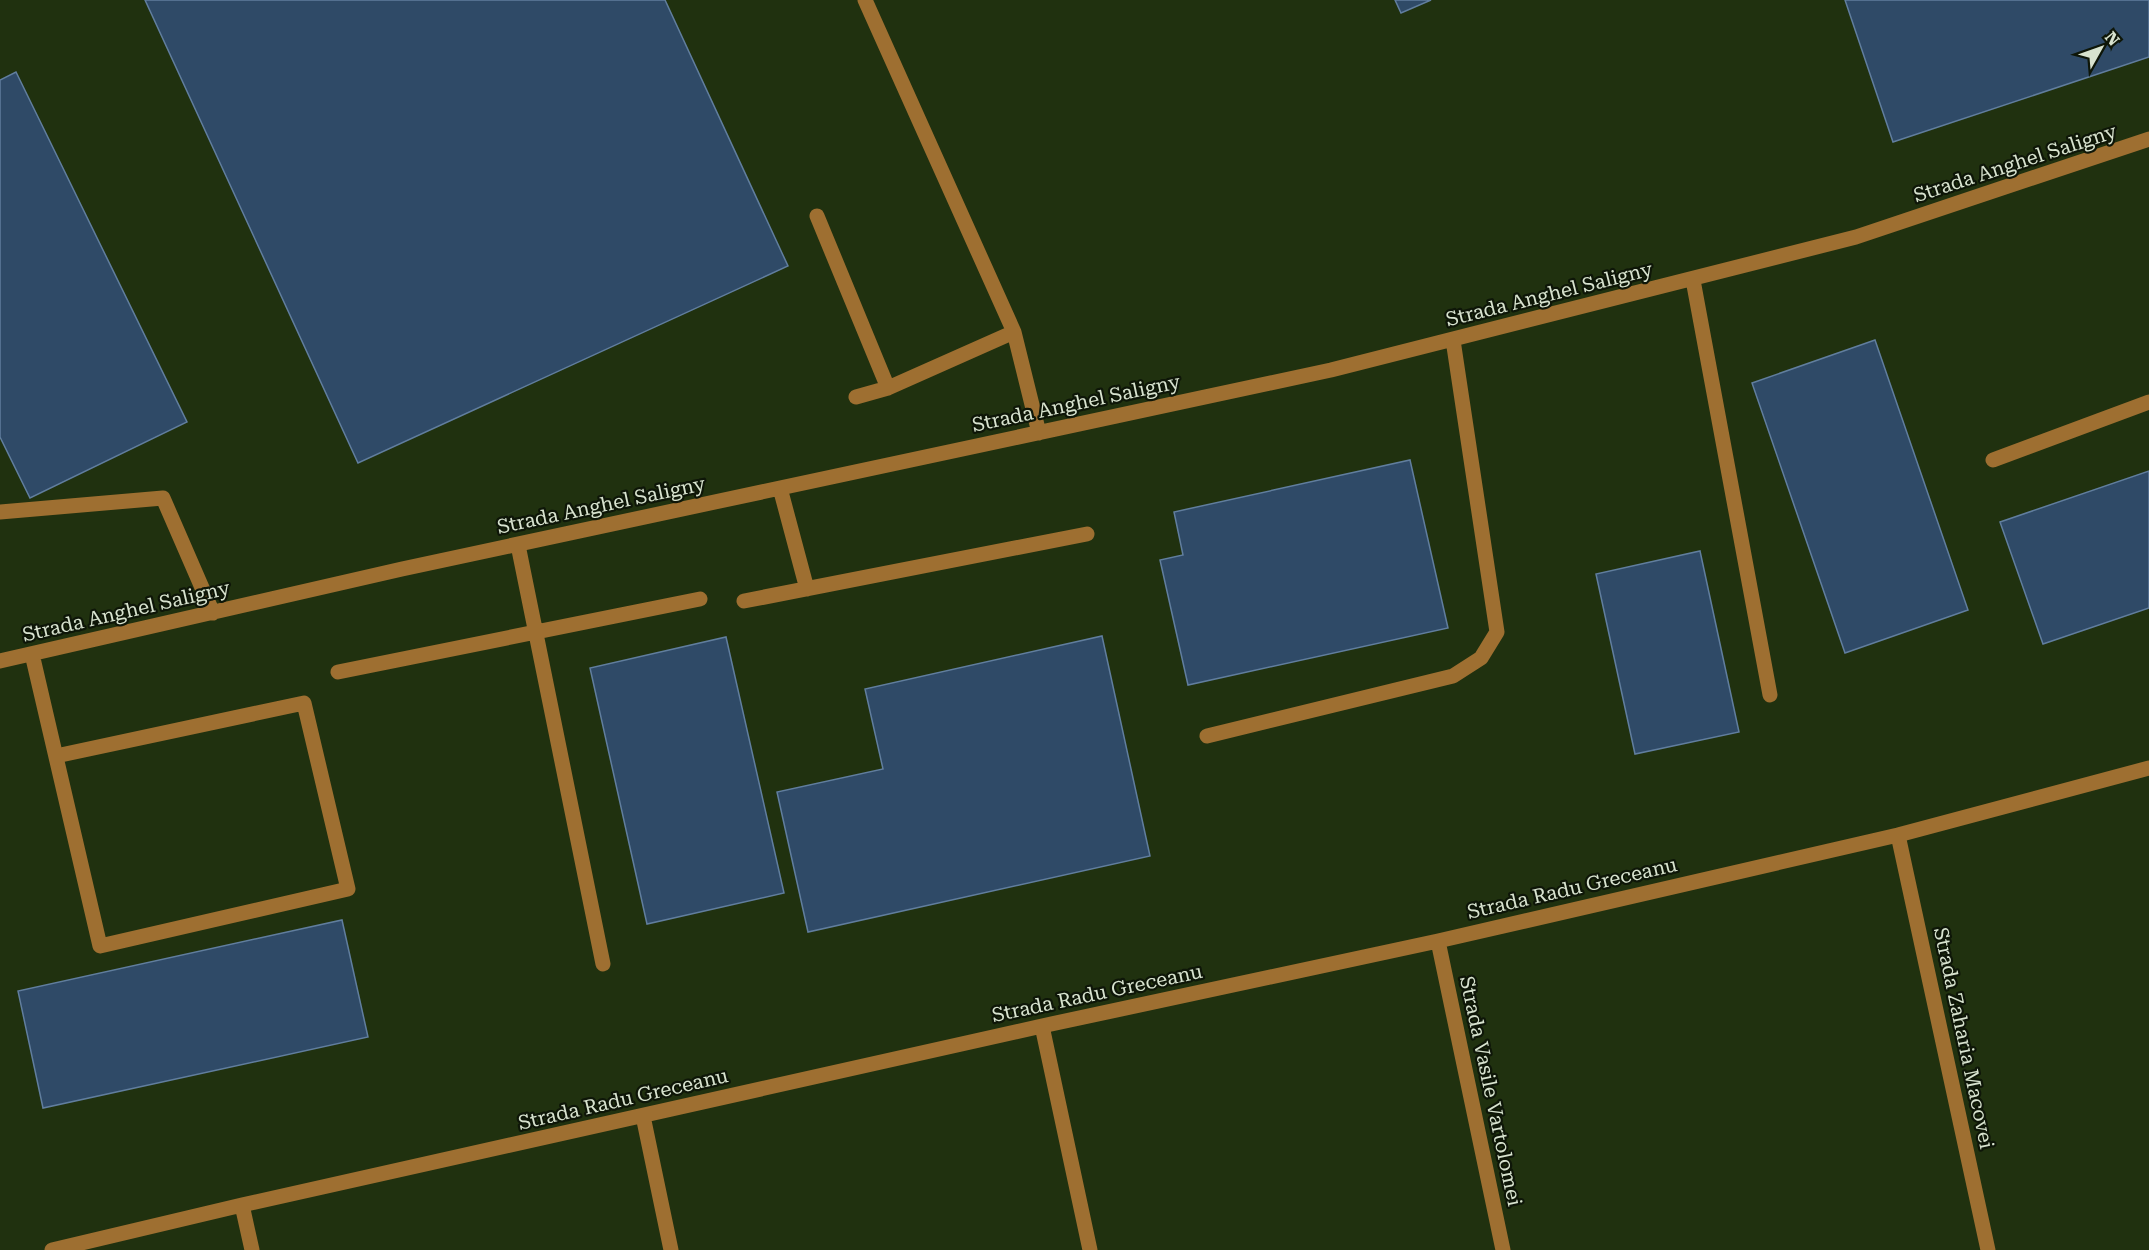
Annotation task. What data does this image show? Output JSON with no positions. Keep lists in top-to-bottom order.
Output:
{
  "streets": {
    "street": [
      "Strada Anghel Saligny",
      "Strada Radu Greceanu",
      "Strada Zaharia Macovei",
      "Strada Vasile Vartolomei"
    ]
  },
  "crossings": [
    ["Strada Radu Greceanu", "Strada Zaharia Macovei"],
    ["Strada Radu Greceanu", "Strada Vasile Vartolomei"]
  ],
  "north": "top right"
}
